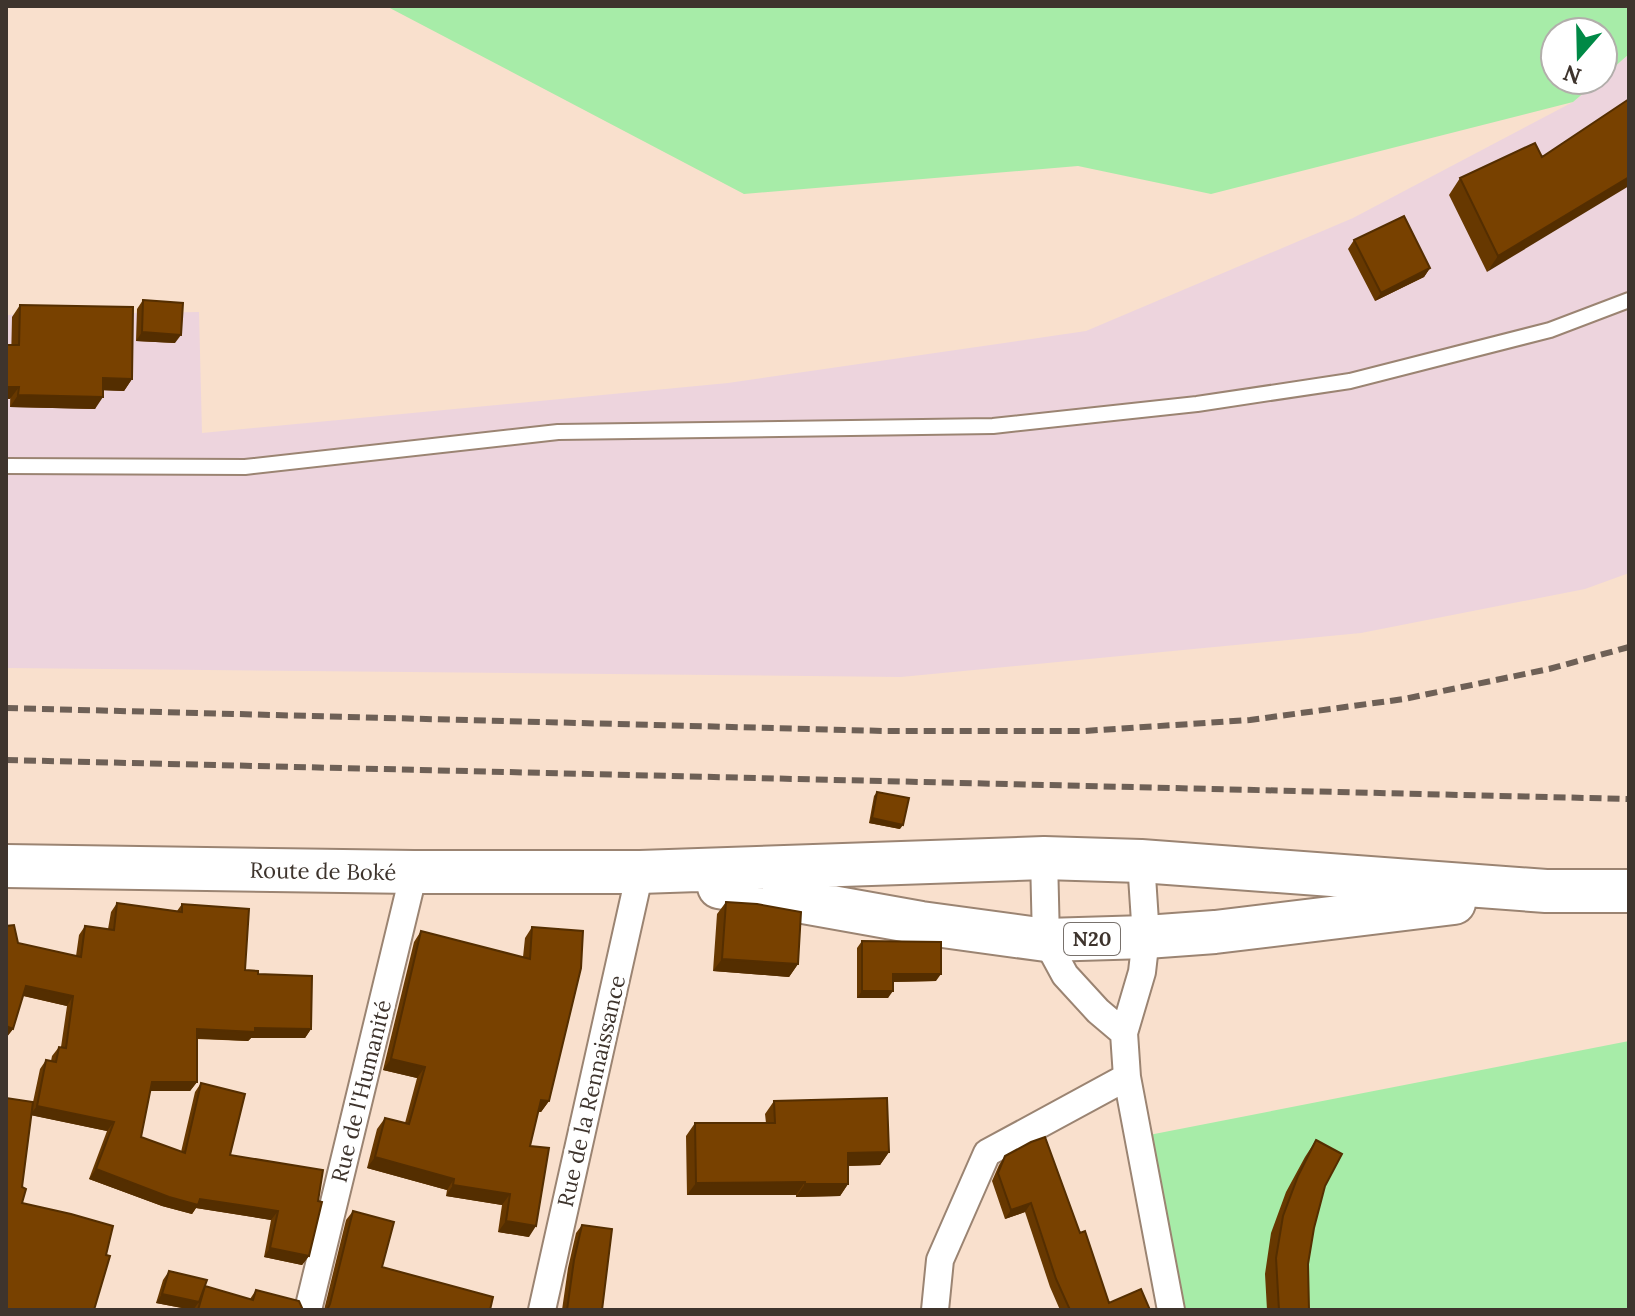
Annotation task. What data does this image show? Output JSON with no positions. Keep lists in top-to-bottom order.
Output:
{
  "streets": {
    "main road": ["Route de Boké", "N20"],
    "street": ["Rue de l'Humanité", "Rue de la Rennaissance"]
  },
  "crossings": [
    ["Route de Boké", "N20"],
    ["Route de Boké", "Rue de l'Humanité"],
    ["Route de Boké", "Rue de la Rennaissance"],
    ["N20", "Rue de la Rennaissance"]
  ],
  "north": "bottom"
}
